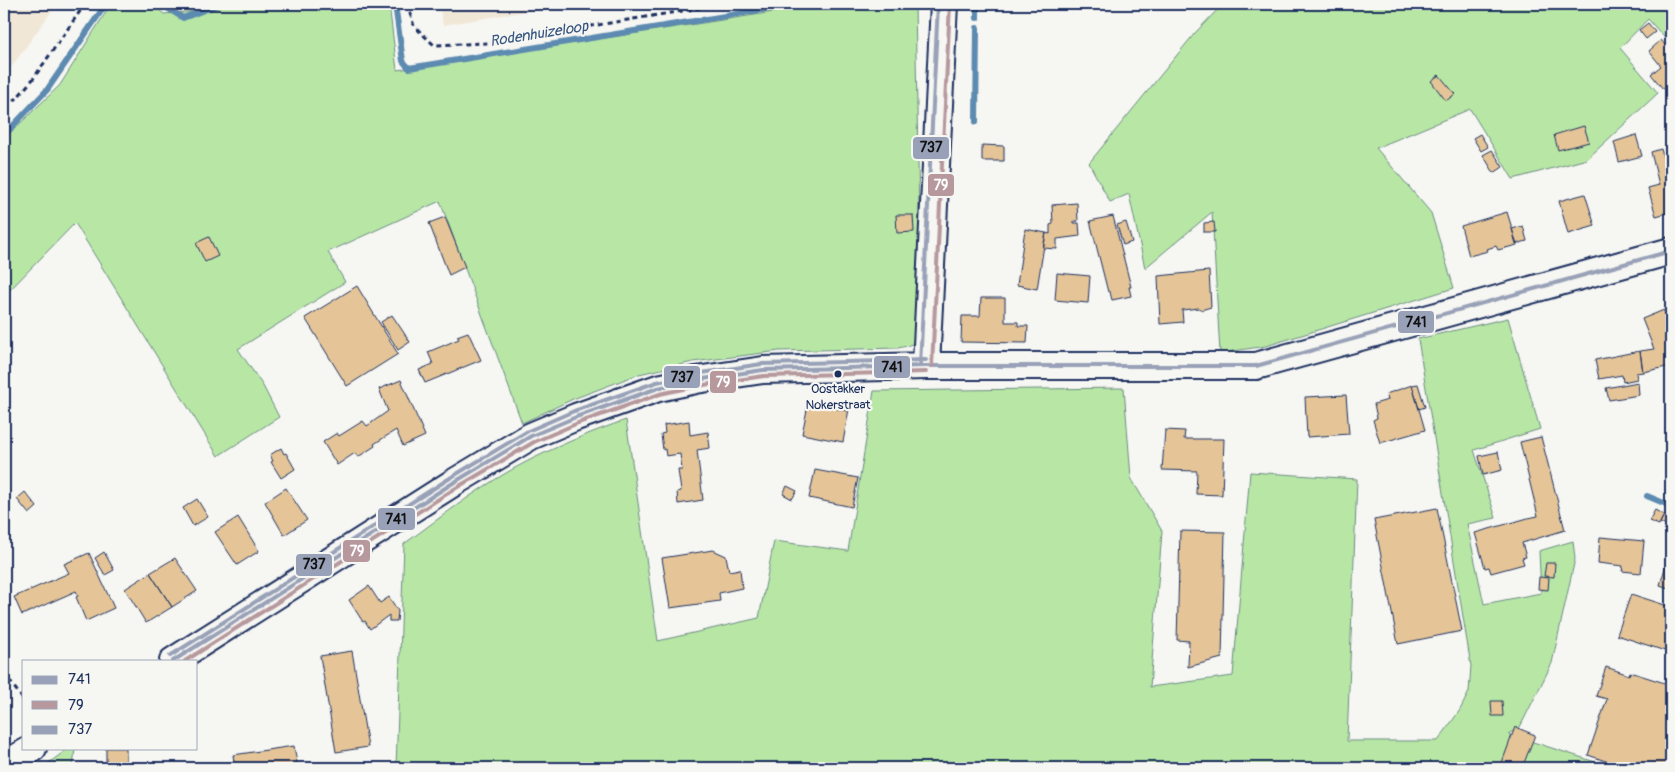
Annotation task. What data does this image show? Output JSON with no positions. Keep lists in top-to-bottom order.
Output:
{
  "water": ["Rodenhuizeloop"],
  "places": ["Oostakker Nokerstraat"],
  "lines": ["transit line 79", "transit line 737", "transit line 741"],
  "legend": ["741", "79", "737"]
}
